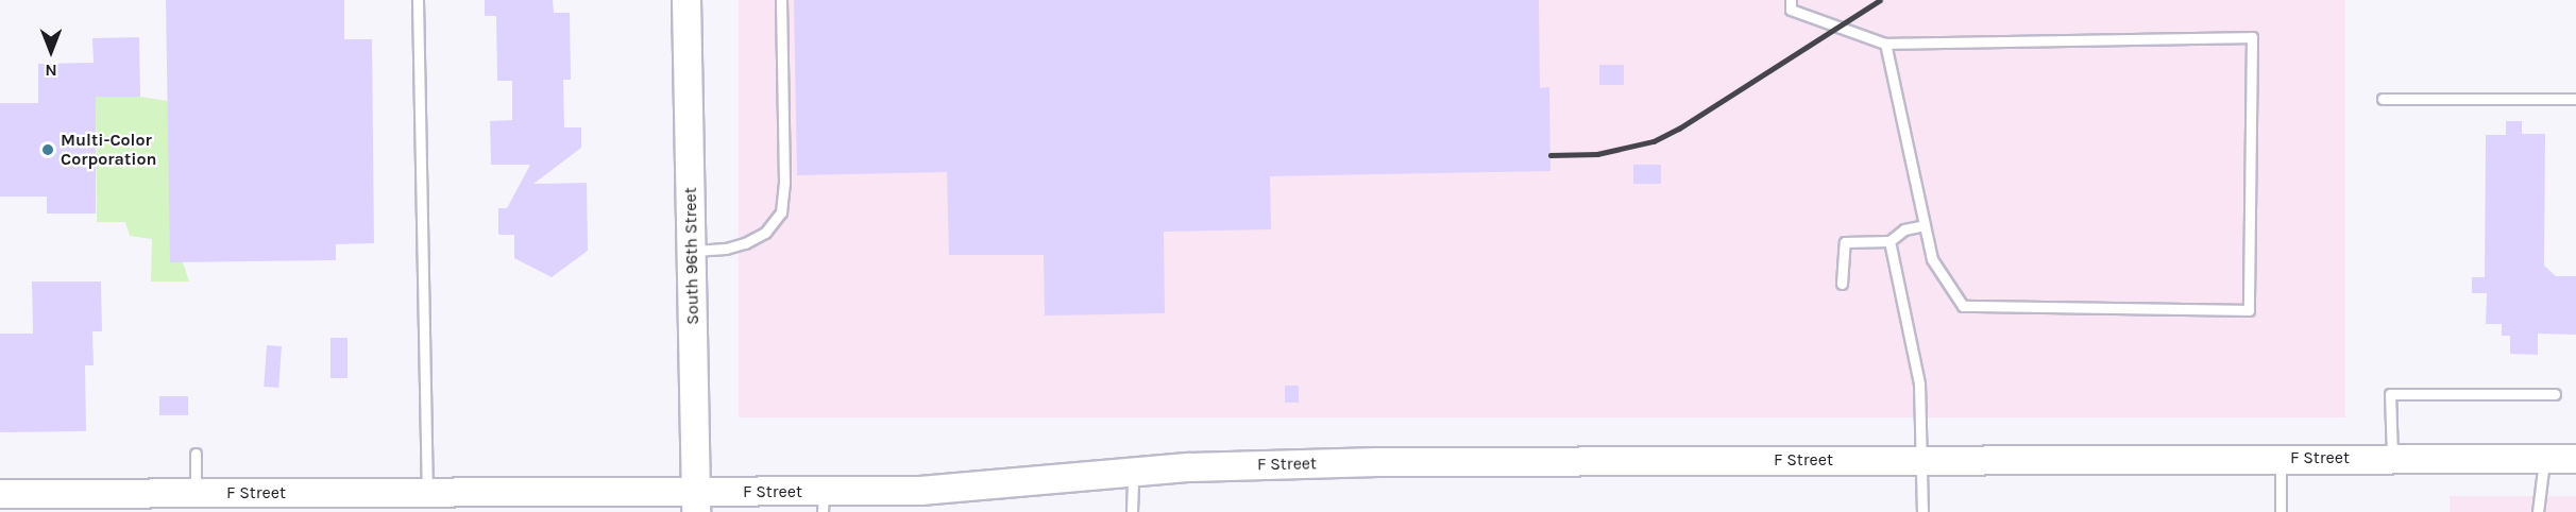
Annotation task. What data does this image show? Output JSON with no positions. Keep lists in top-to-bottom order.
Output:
{
  "streets": {
    "street": ["South 96th Street", "F Street"]
  },
  "crossings": [
    ["South 96th Street", "F Street"]
  ],
  "places": ["Multi-Color Corporation"],
  "north": "bottom"
}
